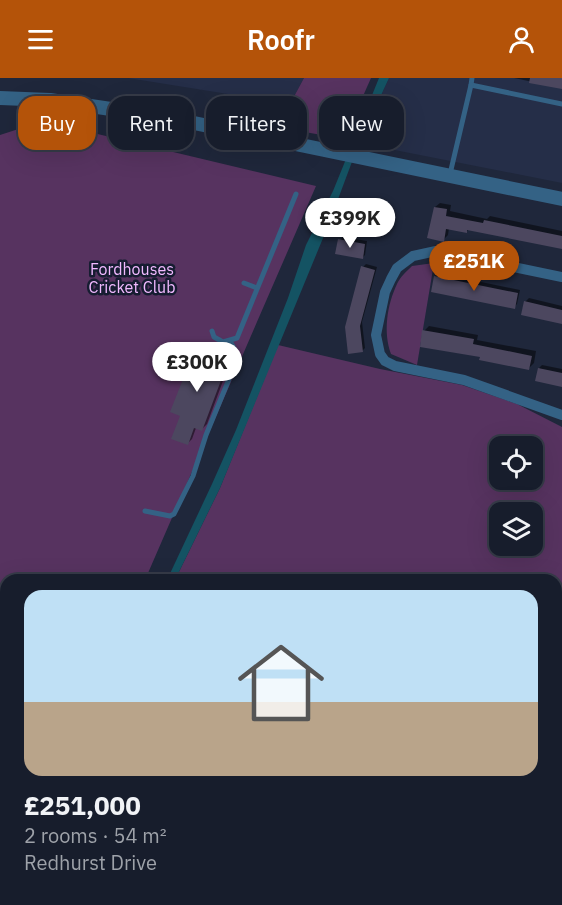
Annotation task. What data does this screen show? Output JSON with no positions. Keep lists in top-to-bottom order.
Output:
{
  "parks": ["Fordhouses Cricket Club"],
  "page": {
    "header": "Roofr",
    "chip": [
      "Buy",
      "Rent",
      "Filters",
      "New"
    ],
    "price": ["£399K", "£251K", "£300K"],
    "list": [
      {
        "name": "£251,000",
        "note": "2 rooms · 54 m² · Redhurst Drive"
      }
    ]
  }
}
